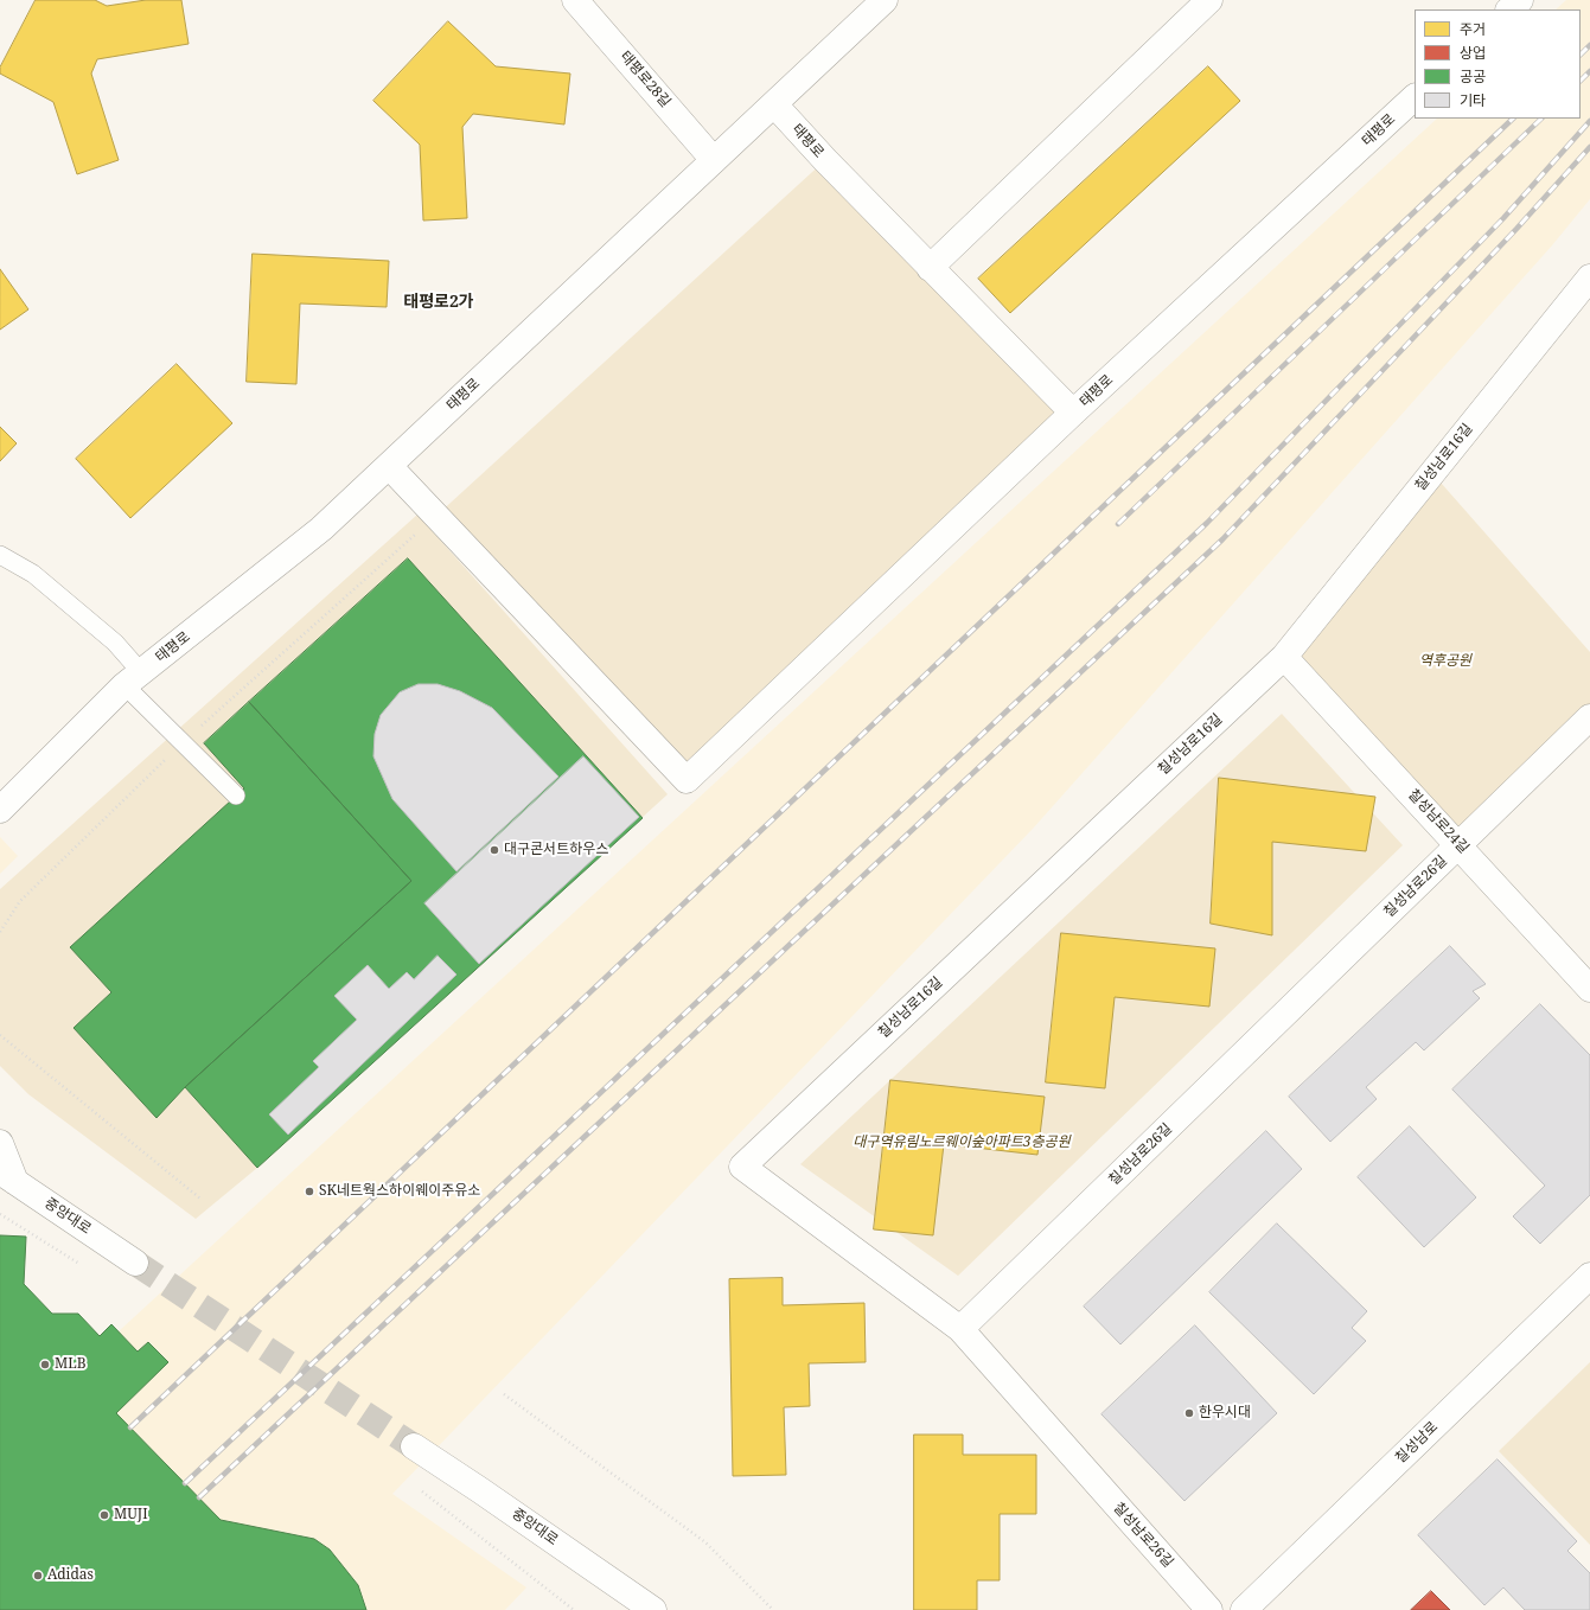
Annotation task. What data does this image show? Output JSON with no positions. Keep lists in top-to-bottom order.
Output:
{
  "streets": {
    "street": [
      "태평로28길",
      "태평로",
      "칠성남로16길",
      "칠성남로24길",
      "칠성남로26길",
      "중앙대로",
      "칠성남로"
    ]
  },
  "crossings": [
    ["태평로28길", "태평로"],
    ["칠성남로16길", "칠성남로24길"],
    ["칠성남로16길", "칠성남로26길"],
    ["칠성남로24길", "칠성남로26길"]
  ],
  "districts": ["태평로2가"],
  "parks": ["역후공원", "대구역유림노르웨이숲아파트3층공원"],
  "places": [
    "대구콘서트하우스",
    "SK네트웍스하이웨이주유소",
    "MLB",
    "한우시대",
    "MUJI",
    "Adidas"
  ],
  "legend": [
    "주거",
    "상업",
    "공공",
    "기타"
  ]
}
